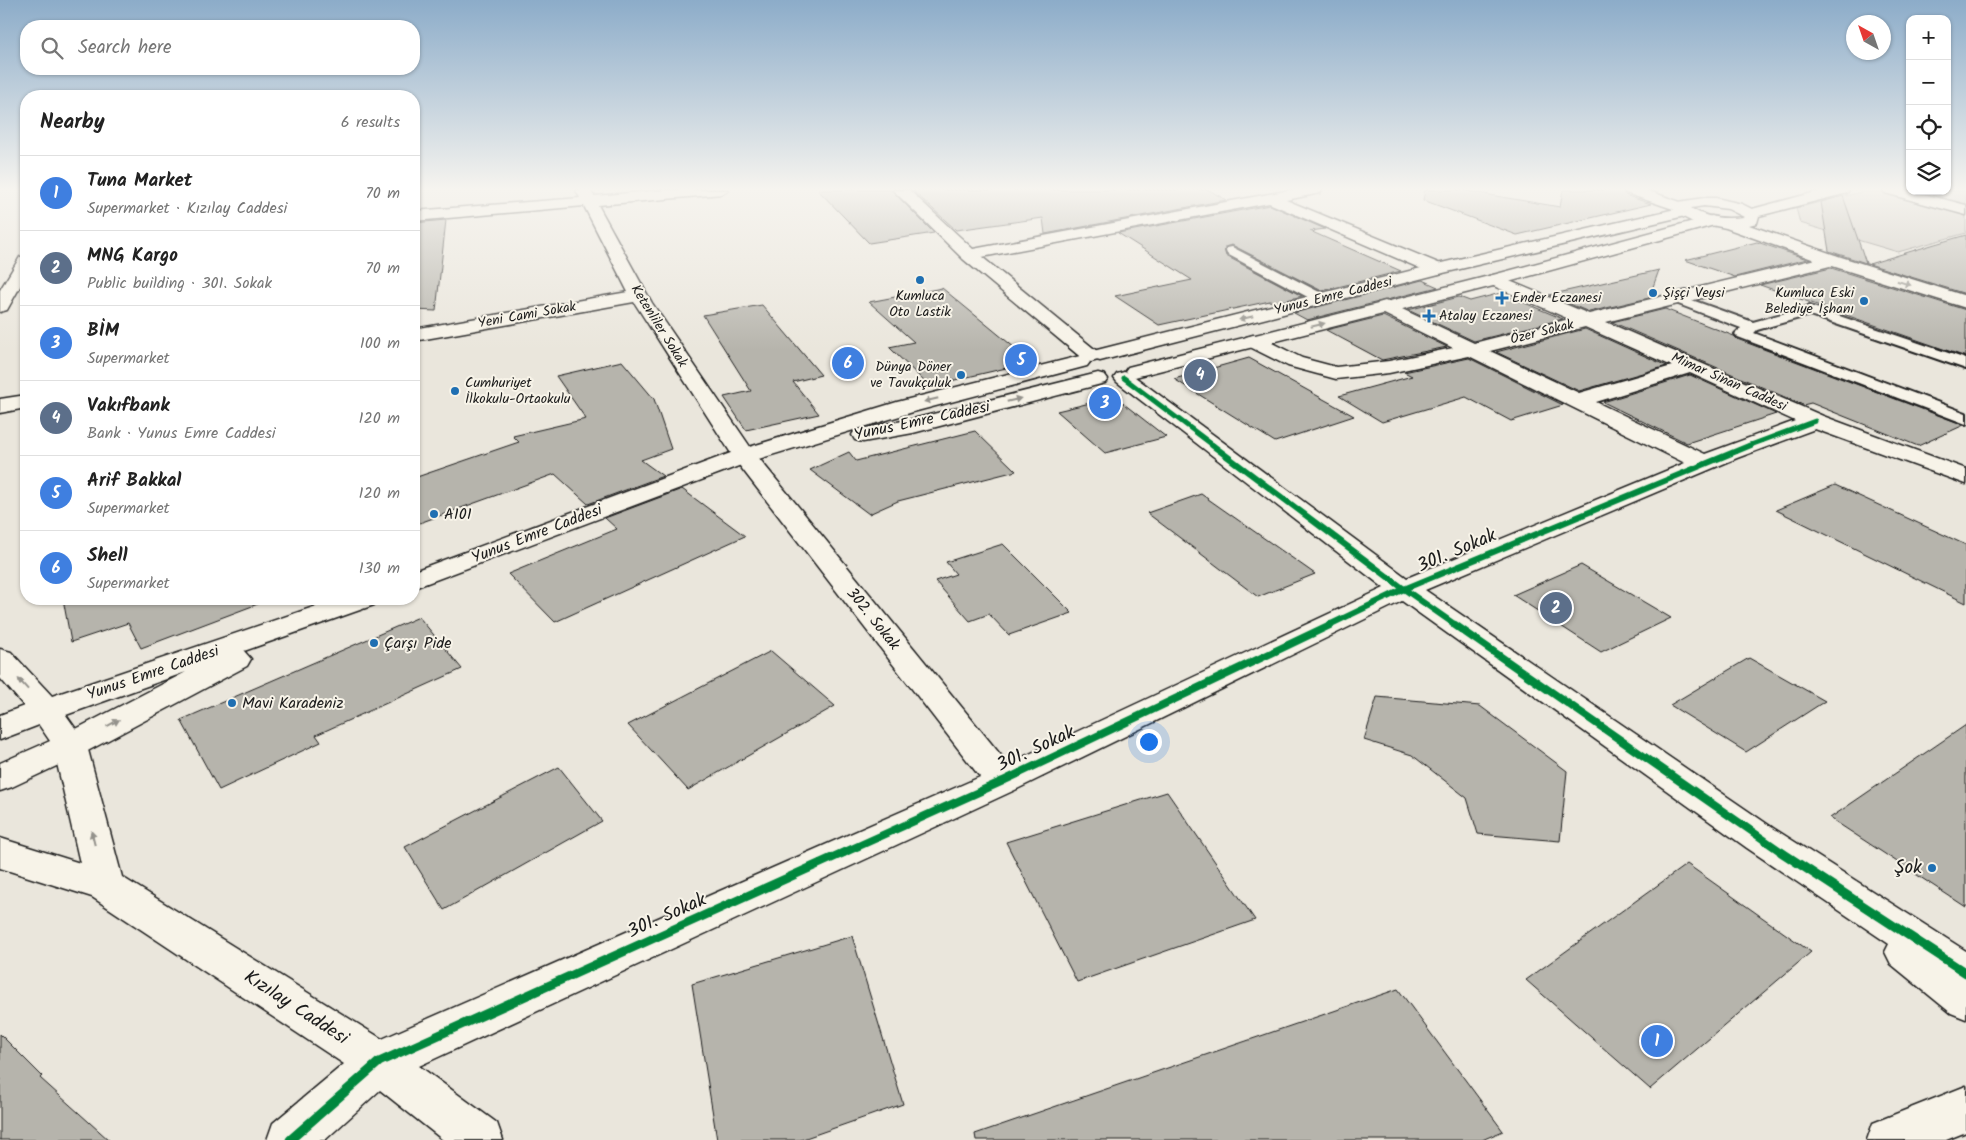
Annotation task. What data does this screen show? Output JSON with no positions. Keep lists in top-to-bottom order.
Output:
{
  "streets": {
    "main road": [
      "Yunus Emre Caddesi",
      "Yeni Cami Sokak",
      "Ketenliler Sokak",
      "Özer Sokak",
      "Mimar Sinan Caddesi",
      "301. Sokak",
      "302. Sokak",
      "Kızılay Caddesi"
    ]
  },
  "crossings": [
    ["Yunus Emre Caddesi", "Ketenliler Sokak"],
    ["Yunus Emre Caddesi", "Özer Sokak"],
    ["Yunus Emre Caddesi", "Mimar Sinan Caddesi"],
    ["Yunus Emre Caddesi", "302. Sokak"],
    ["Yeni Cami Sokak", "Ketenliler Sokak"],
    ["Ketenliler Sokak", "302. Sokak"],
    ["Özer Sokak", "Mimar Sinan Caddesi"],
    ["Mimar Sinan Caddesi", "301. Sokak"],
    ["301. Sokak", "302. Sokak"],
    ["301. Sokak", "Kızılay Caddesi"]
  ],
  "places": {
    "other": [
      "Kumluca Oto Lastik",
      "Şişçi Veysi",
      "Kumluca Eski Belediye İşhanı",
      "Dünya Döner ve Tavukçuluk",
      "Cumhuriyet İlkokulu-Ortaokulu",
      "A101",
      "Çarşı Pide",
      "Mavi Karadeniz",
      "Şok"
    ],
    "health": ["Ender Eczanesi", "Atalay Eczanesi"]
  },
  "north": "top left",
  "page": {
    "map_buttons": ["+", "−"],
    "search": "Search here",
    "heading": ["Nearby", "6 results"],
    "list": [
      {
        "mark": "1",
        "name": "Tuna Market",
        "note": "Supermarket · Kızılay Caddesi",
        "value": "70 m"
      },
      {
        "mark": "2",
        "name": "MNG Kargo",
        "note": "Public building · 301. Sokak",
        "value": "70 m"
      },
      {
        "mark": "3",
        "name": "BİM",
        "note": "Supermarket",
        "value": "100 m"
      },
      {
        "mark": "4",
        "name": "Vakıfbank",
        "note": "Bank · Yunus Emre Caddesi",
        "value": "120 m"
      },
      {
        "mark": "5",
        "name": "Arif Bakkal",
        "note": "Supermarket",
        "value": "120 m"
      },
      {
        "mark": "6",
        "name": "Shell",
        "note": "Supermarket",
        "value": "130 m"
      }
    ],
    "pins": [
      "5",
      "6",
      "4",
      "3",
      "2",
      "1"
    ]
  }
}
